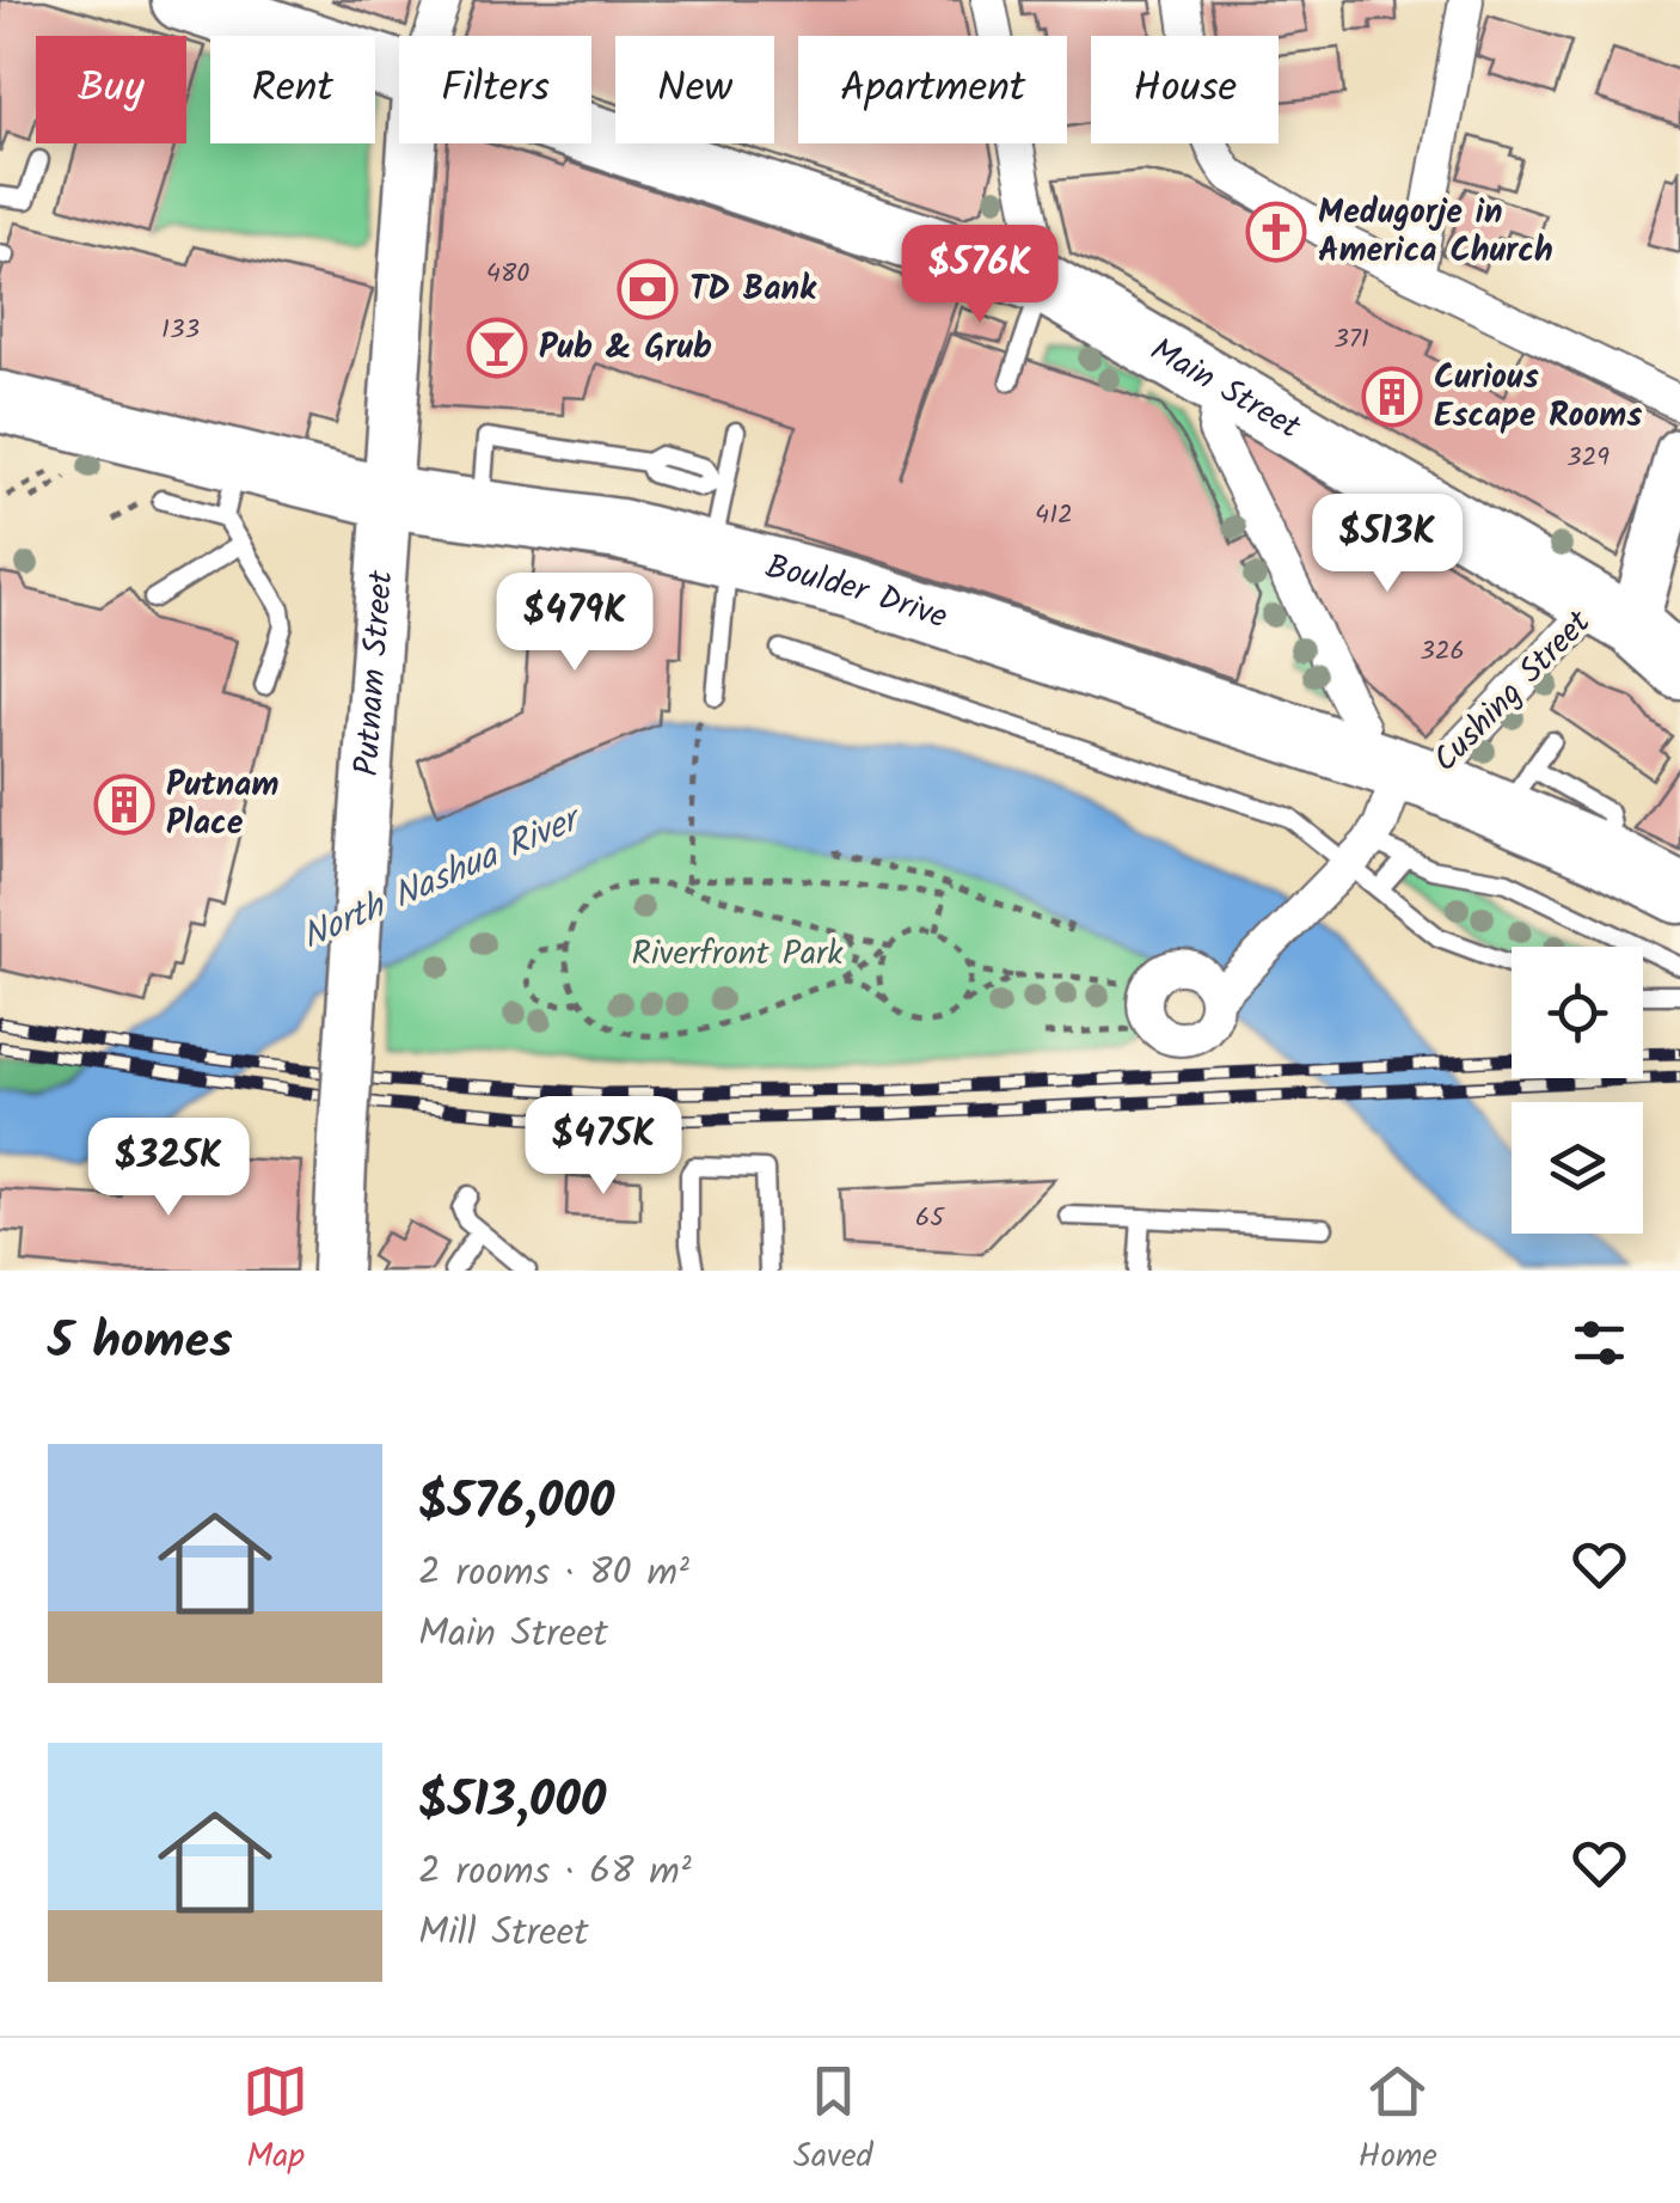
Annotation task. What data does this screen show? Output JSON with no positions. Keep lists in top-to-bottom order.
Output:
{
  "streets": {
    "highway": ["Main Street", "Boulder Drive"],
    "main road": ["Putnam Street"],
    "street": ["Cushing Street"]
  },
  "crossings": [
    ["Main Street", "Cushing Street"],
    ["Boulder Drive", "Putnam Street"],
    ["Boulder Drive", "Cushing Street"]
  ],
  "water": ["North Nashua River"],
  "parks": ["Riverfront Park"],
  "places": {
    "church": ["Medugorje in America Church"],
    "bank": ["TD Bank"],
    "bar": ["Pub & Grub"],
    "building": ["Curious Escape Rooms", "Putnam Place"]
  },
  "house_numbers": [
    "480",
    "133",
    "371",
    "329",
    "412",
    "326",
    "65"
  ],
  "page": {
    "chip": [
      "Buy",
      "Rent",
      "Filters",
      "New",
      "Apartment",
      "House"
    ],
    "price": [
      "$576K",
      "$513K",
      "$479K",
      "$475K",
      "$325K"
    ],
    "heading": "5 homes",
    "list": [
      {
        "name": "$576,000",
        "note": "2 rooms · 80 m² · Main Street"
      },
      {
        "name": "$513,000",
        "note": "2 rooms · 68 m² · Mill Street"
      }
    ],
    "tabs": ["Map", "Saved", "Home"]
  }
}
